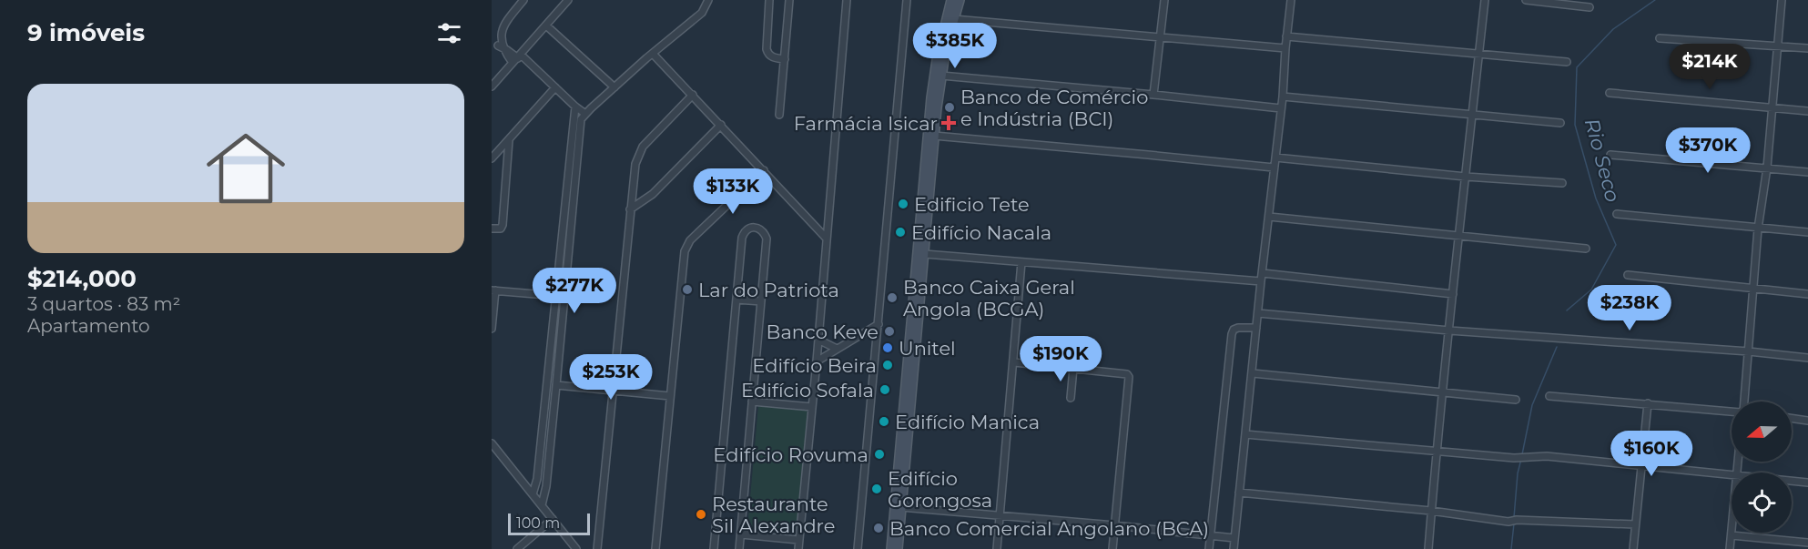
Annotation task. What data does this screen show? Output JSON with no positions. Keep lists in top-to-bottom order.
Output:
{
  "water": ["Rio Seco"],
  "places": {
    "other": [
      "Banco de Comércio e Indústria (BCI)",
      "Edificio Tete",
      "Edifício Nacala",
      "Lar do Patriota",
      "Banco Caixa Geral Angola (BCGA)",
      "Banco Keve",
      "Unitel",
      "Edifício Beira",
      "Edifício Sofala",
      "Edifício Manica",
      "Edifício Rovuma",
      "Edifício Gorongosa",
      "Restaurante Sil Alexandre",
      "Banco Comercial Angolano (BCA)"
    ],
    "health": ["Farmácia Isicar"]
  },
  "scale_bar": "100 m",
  "north": "left",
  "page": {
    "heading": "9 imóveis",
    "price": [
      "$385K",
      "$214K",
      "$370K",
      "$133K",
      "$277K",
      "$238K",
      "$190K",
      "$253K",
      "$160K"
    ],
    "list": [
      {
        "name": "$214,000",
        "note": "3 quartos · 83 m² · Apartamento"
      }
    ],
    "scale": "100 m"
  }
}
